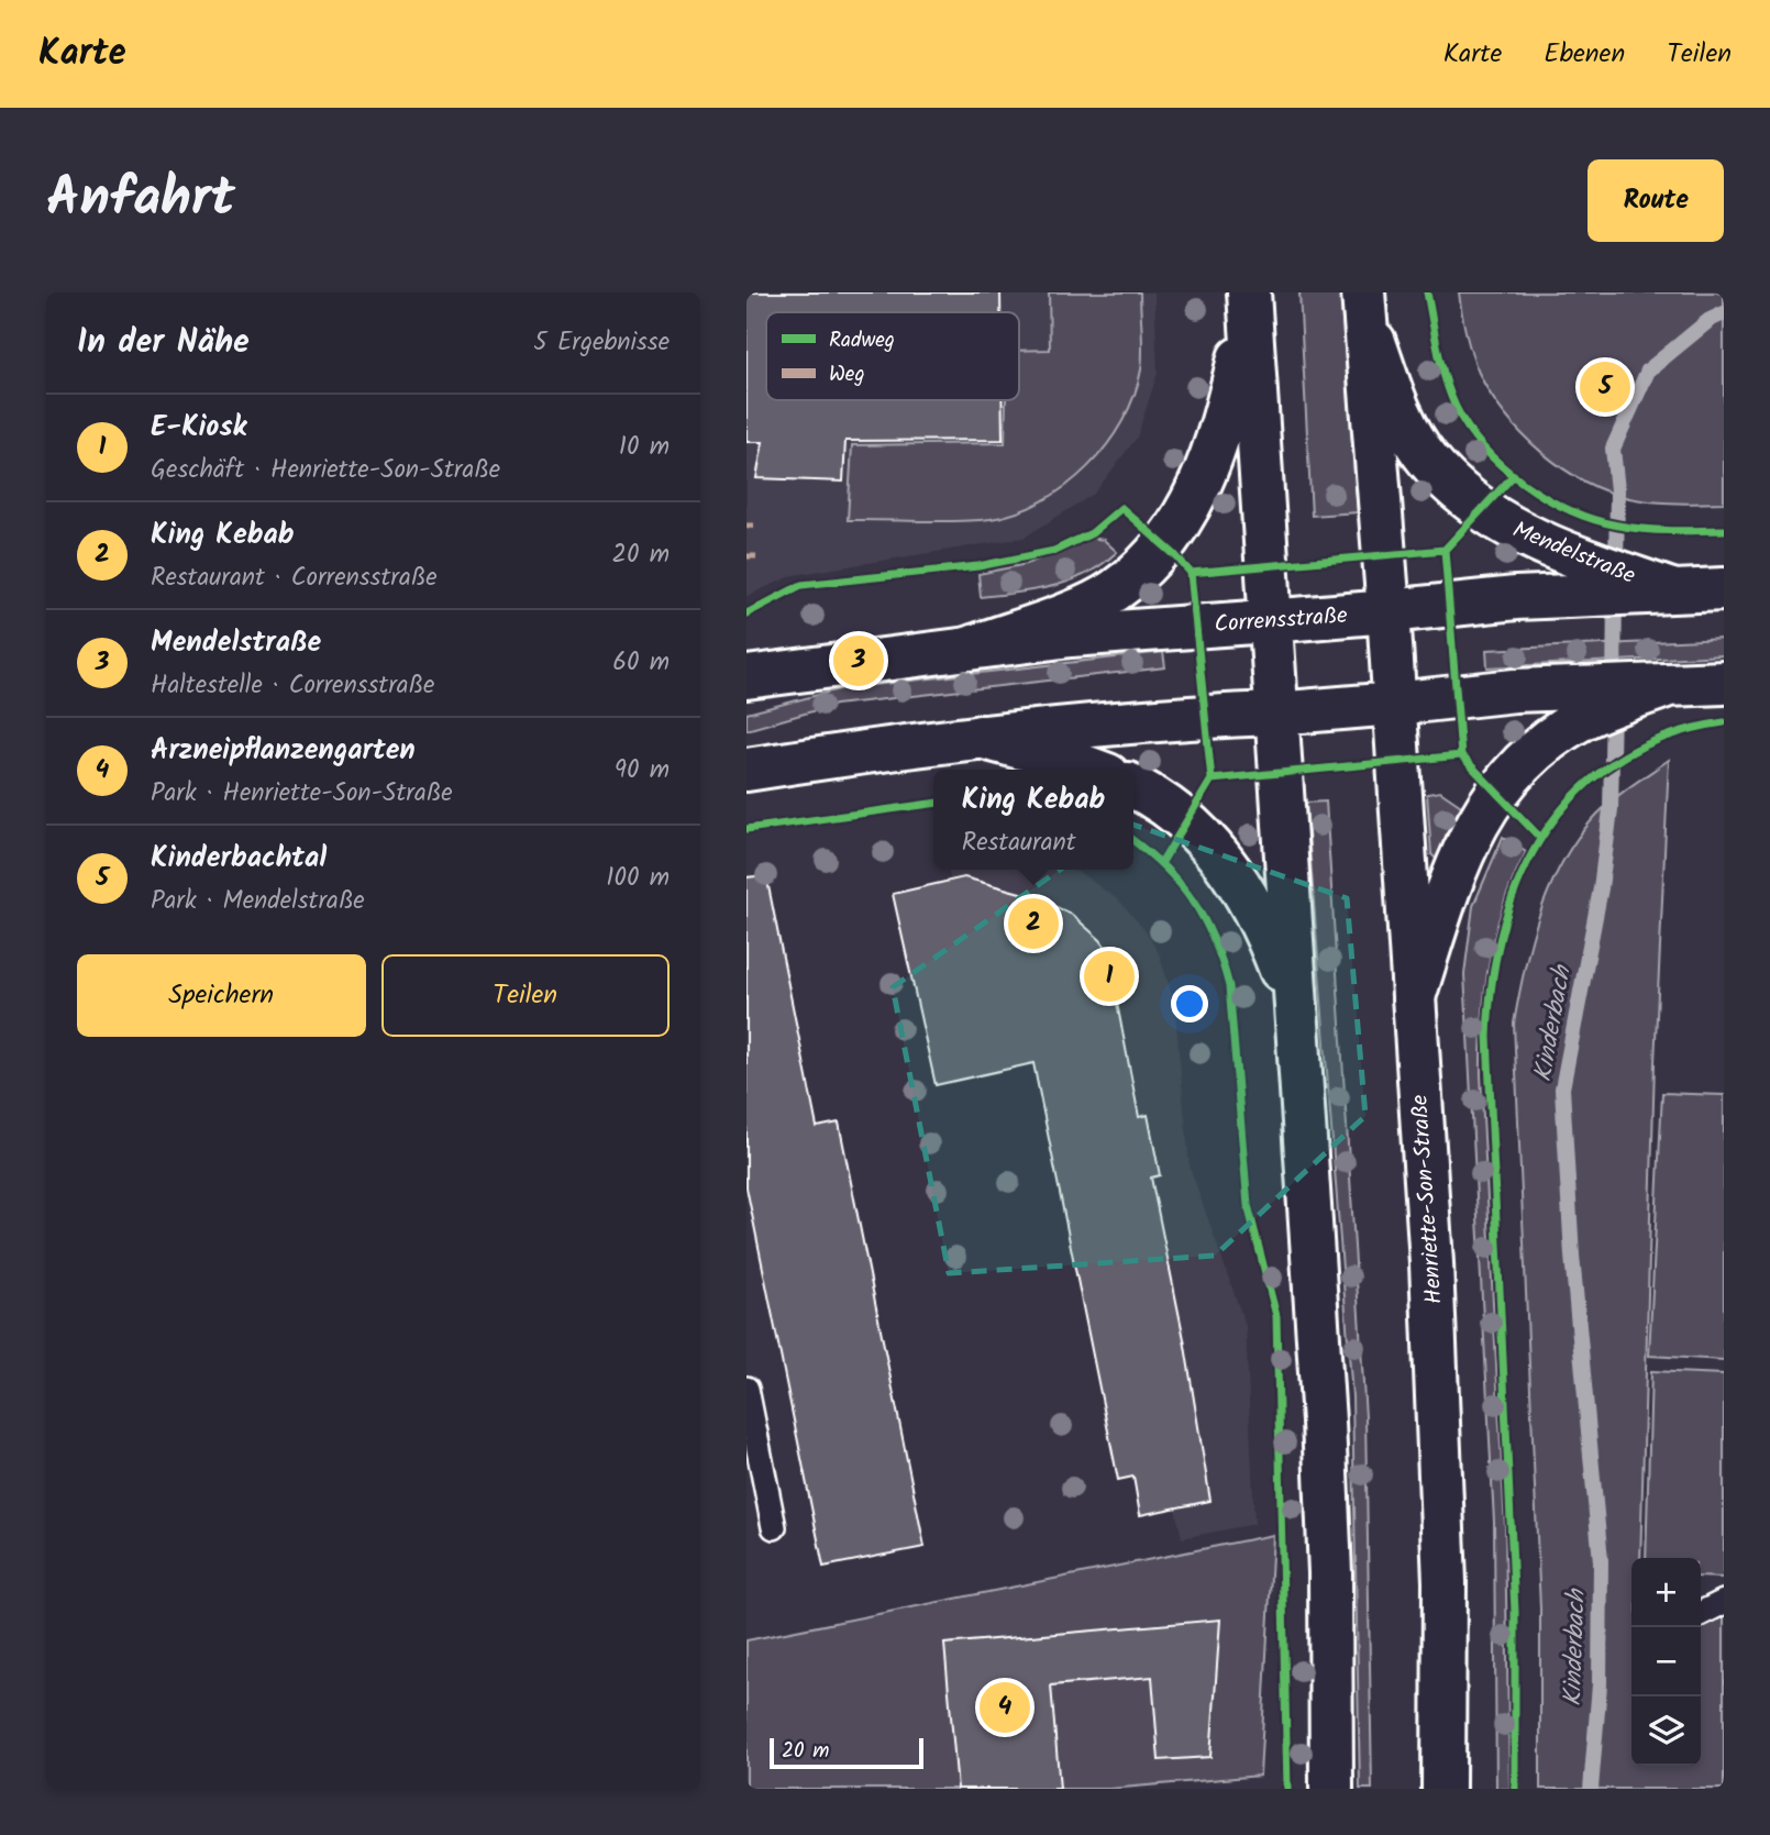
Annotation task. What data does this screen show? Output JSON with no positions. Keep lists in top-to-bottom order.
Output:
{
  "streets": {
    "main road": ["Mendelstraße", "Corrensstraße", "Henriette-Son-Straße"]
  },
  "crossings": [
    ["Mendelstraße", "Corrensstraße"],
    ["Mendelstraße", "Henriette-Son-Straße"],
    ["Corrensstraße", "Henriette-Son-Straße"]
  ],
  "water": ["Kinderbach"],
  "legend": ["Radweg", "Weg"],
  "scale_bar": "20 m",
  "page": {
    "header": "Karte",
    "nav": ["Karte", "Ebenen", "Teilen"],
    "title": "Anfahrt",
    "buttons": [
      "Route",
      ["Speichern", "Teilen"]
    ],
    "heading": ["In der Nähe", "5 Ergebnisse"],
    "pins": [
      "5",
      "3",
      "2",
      "1",
      "4"
    ],
    "list": [
      {
        "mark": "1",
        "name": "E-Kiosk",
        "note": "Geschäft · Henriette-Son-Straße",
        "value": "10 m"
      },
      {
        "mark": "2",
        "name": "King Kebab",
        "note": "Restaurant · Corrensstraße",
        "value": "20 m"
      },
      {
        "mark": "3",
        "name": "Mendelstraße",
        "note": "Haltestelle · Corrensstraße",
        "value": "60 m"
      },
      {
        "mark": "4",
        "name": "Arzneipflanzengarten",
        "note": "Park · Henriette-Son-Straße",
        "value": "90 m"
      },
      {
        "mark": "5",
        "name": "Kinderbachtal",
        "note": "Park · Mendelstraße",
        "value": "100 m"
      }
    ],
    "popup": ["King Kebab", "Restaurant"],
    "map_buttons": ["+", "−"],
    "scale": "20 m"
  }
}
